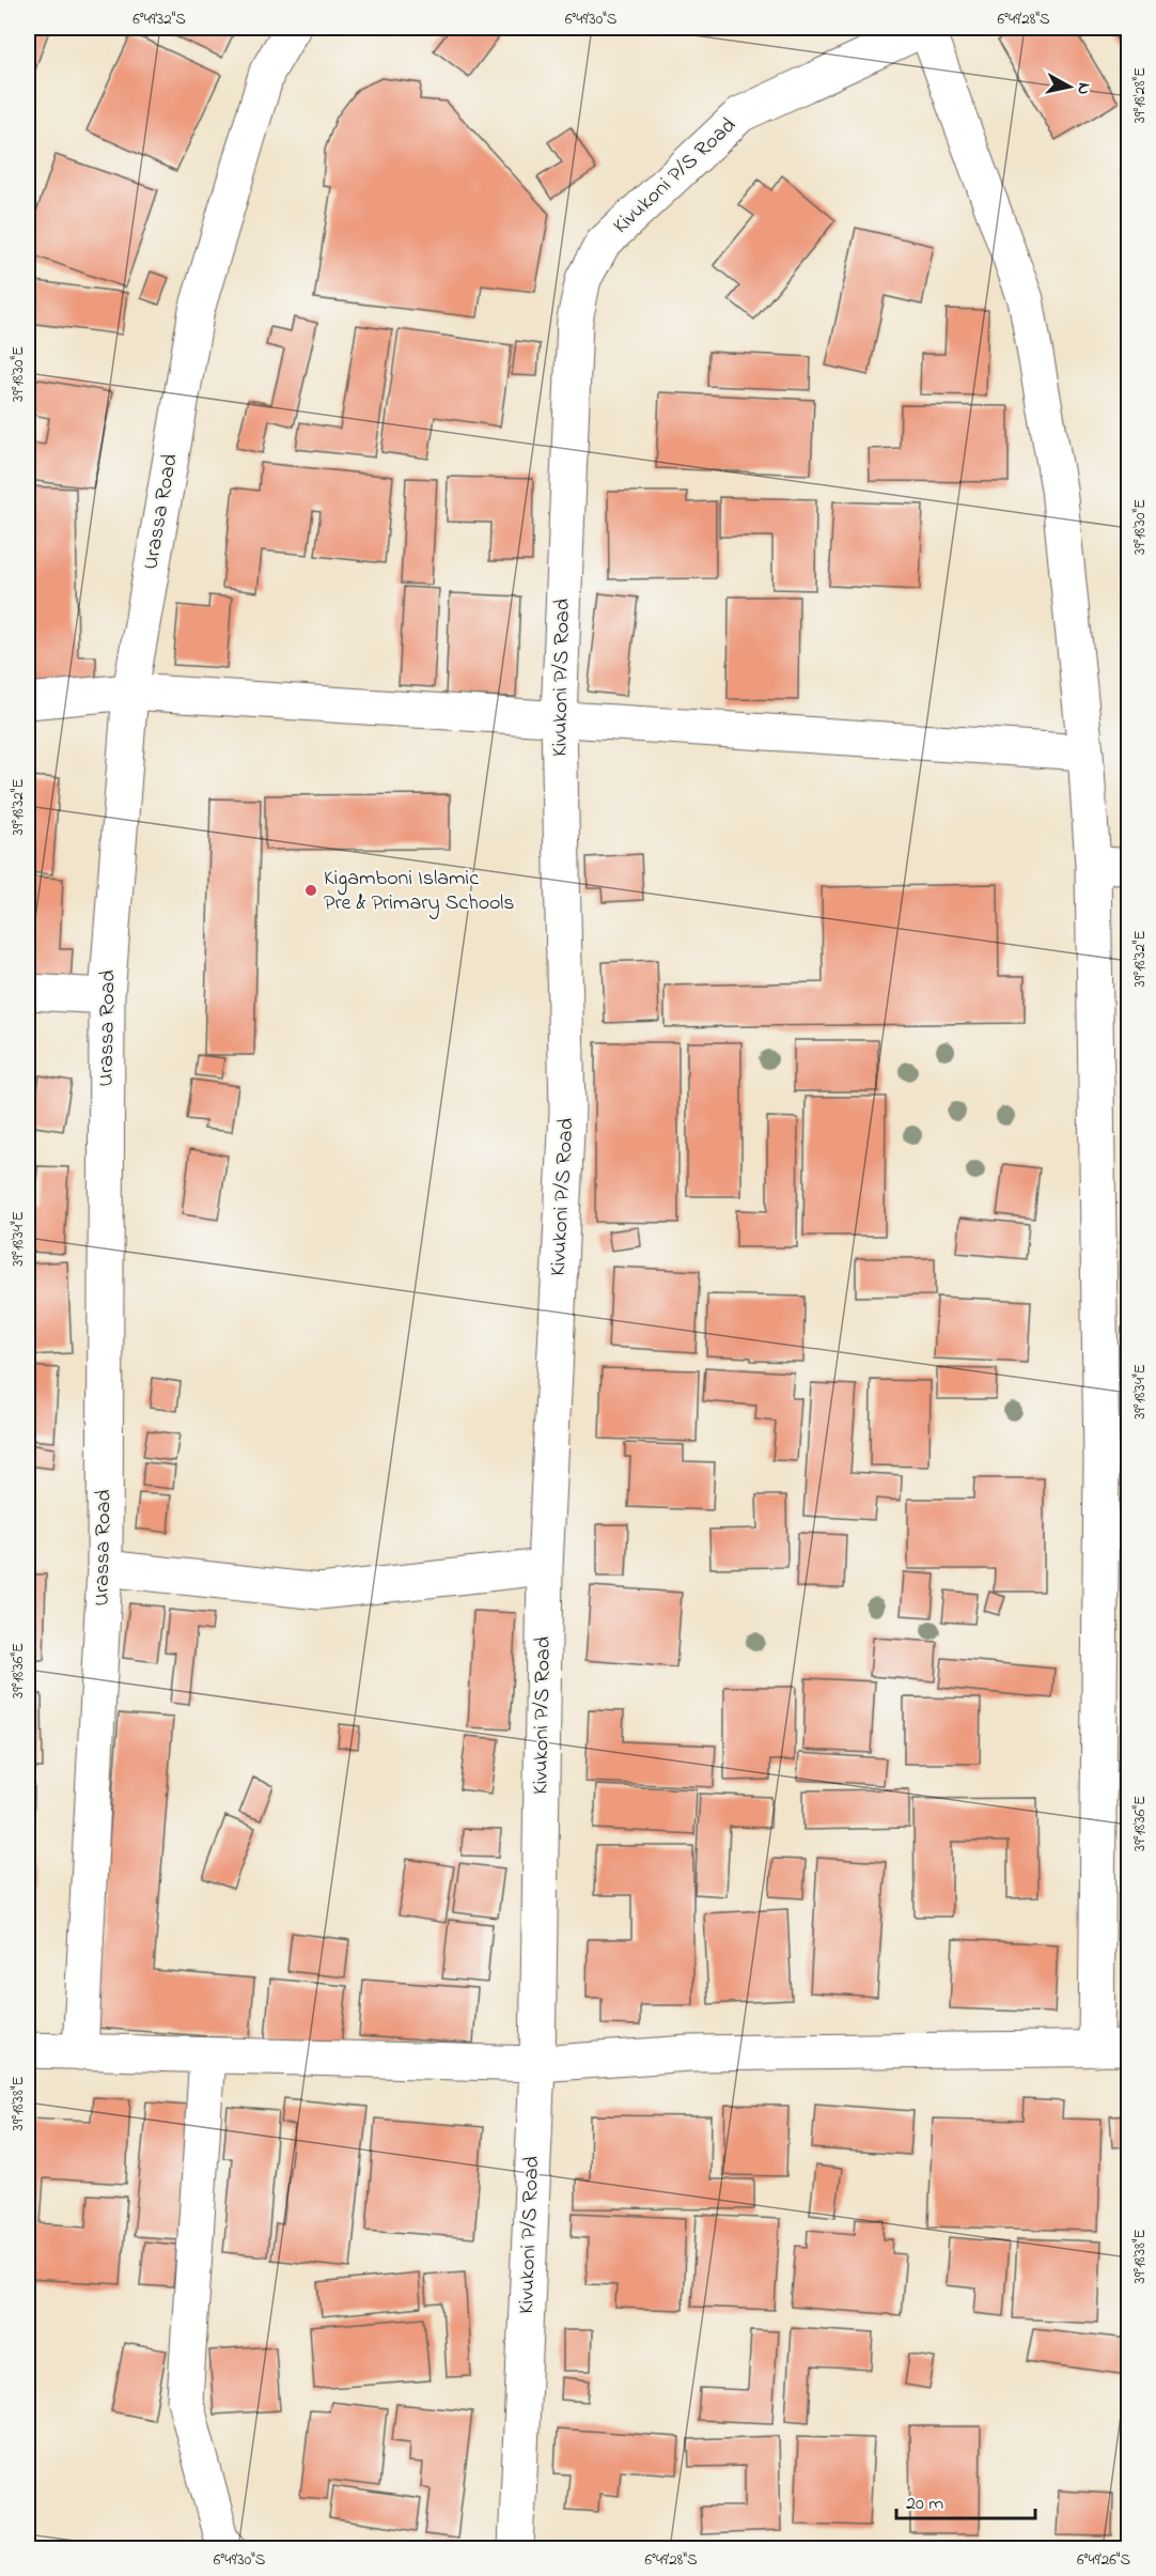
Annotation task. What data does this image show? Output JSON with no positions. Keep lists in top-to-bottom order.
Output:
{
  "streets": {
    "street": ["Kivukoni P/S Road", "Urassa Road"]
  },
  "places": ["Kigamboni Islamic Pre & Primary Schools"],
  "scale_bar": "20 m",
  "north": "right",
  "coordinates": [
    "6°49'32\"S",
    "6°49'30\"S",
    "6°49'28\"S",
    "39°18'28\"E",
    "39°18'30\"E",
    "39°18'32\"E",
    "39°18'34\"E",
    "39°18'36\"E",
    "39°18'38\"E",
    "6°49'26\"S"
  ]
}
